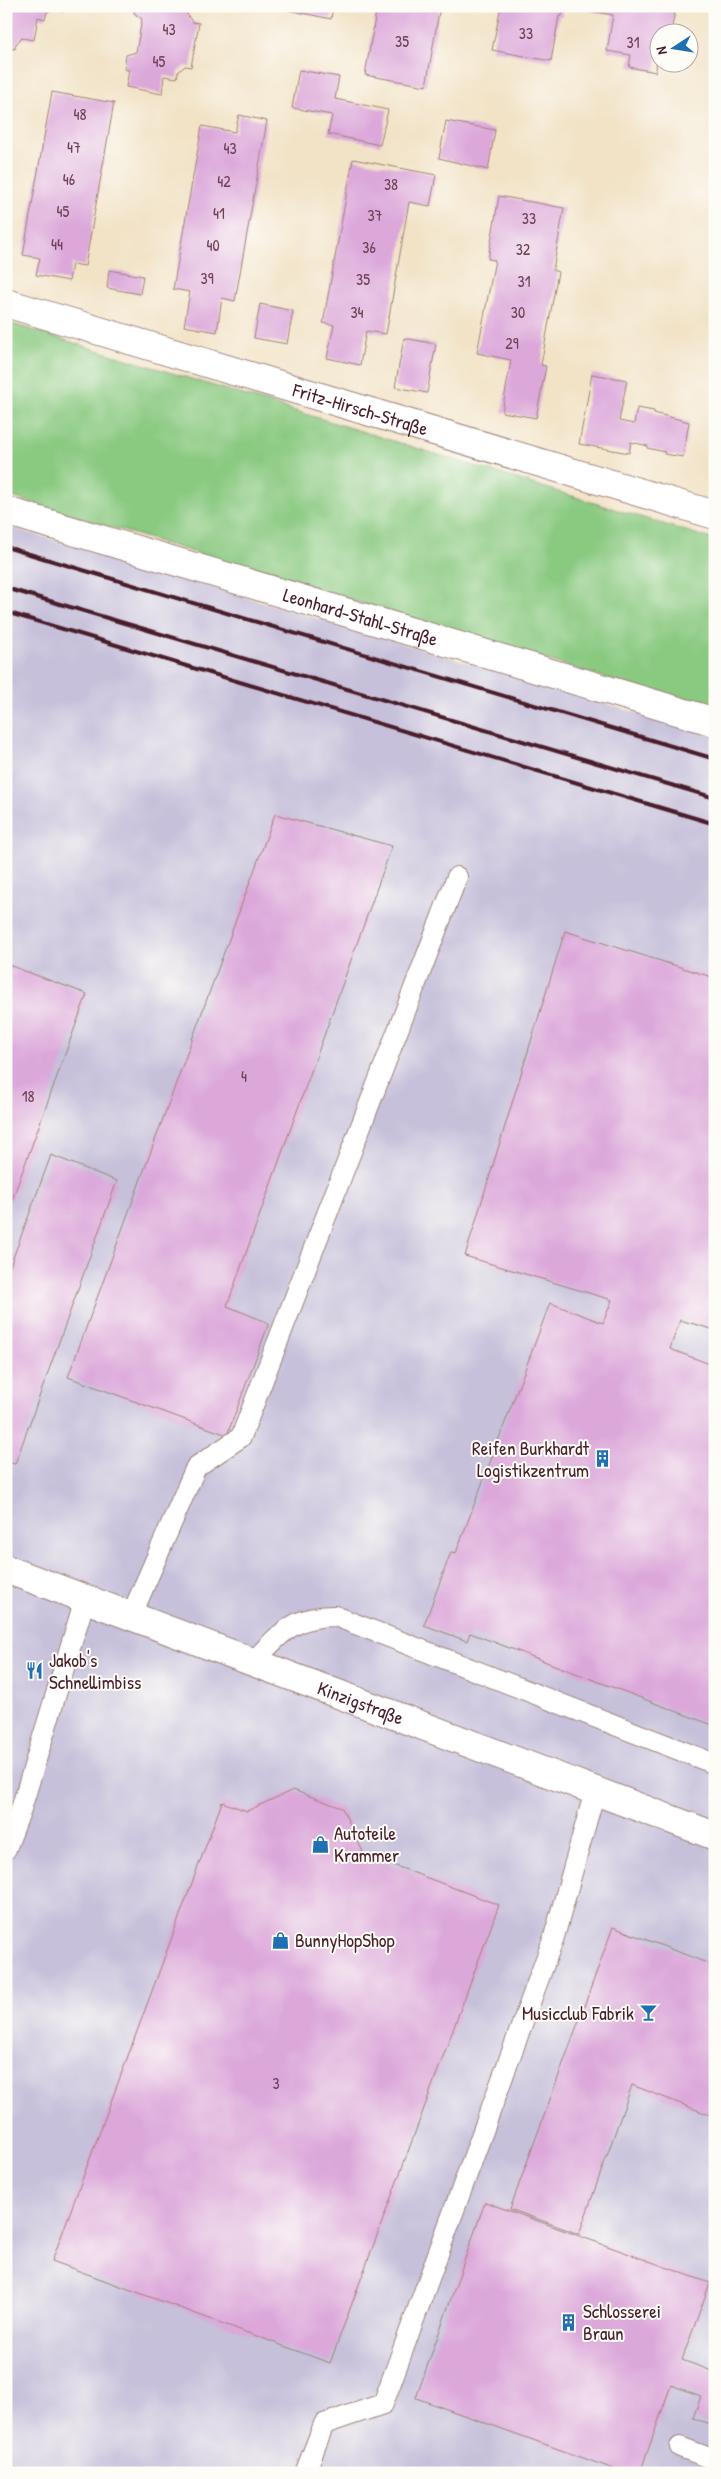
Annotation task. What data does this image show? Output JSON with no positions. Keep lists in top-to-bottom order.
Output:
{
  "streets": {
    "street": ["Fritz-Hirsch-Straße", "Leonhard-Stahl-Straße", "Kinzigstraße"]
  },
  "places": {
    "building": ["Reifen Burkhardt Logistikzentrum", "Schlosserei Braun"],
    "restaurant": ["Jakob's Schnellimbiss"],
    "shop": ["Autoteile Krammer", "BunnyHopShop"],
    "bar": ["Musicclub Fabrik"]
  },
  "house_numbers": [
    "43",
    "33",
    "35",
    "31",
    "45",
    "48",
    "47",
    "43",
    "46",
    "42",
    "38",
    "45",
    "41",
    "37",
    "33",
    "44",
    "40",
    "36",
    "32",
    "39",
    "35",
    "31",
    "34",
    "30",
    "29",
    "4",
    "18",
    "3"
  ],
  "north": "left"
}
